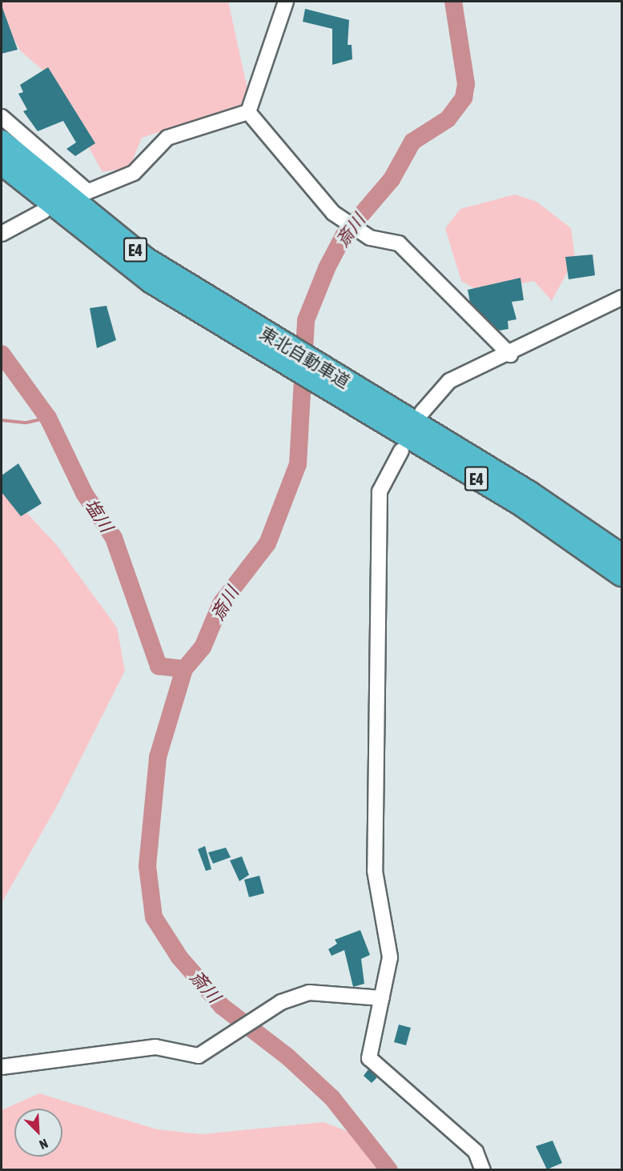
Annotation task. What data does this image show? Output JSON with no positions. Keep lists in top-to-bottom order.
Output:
{
  "streets": {
    "highway": ["E4", "東北自動車道"]
  },
  "water": ["斎川", "塩川"],
  "north": "bottom right"
}
